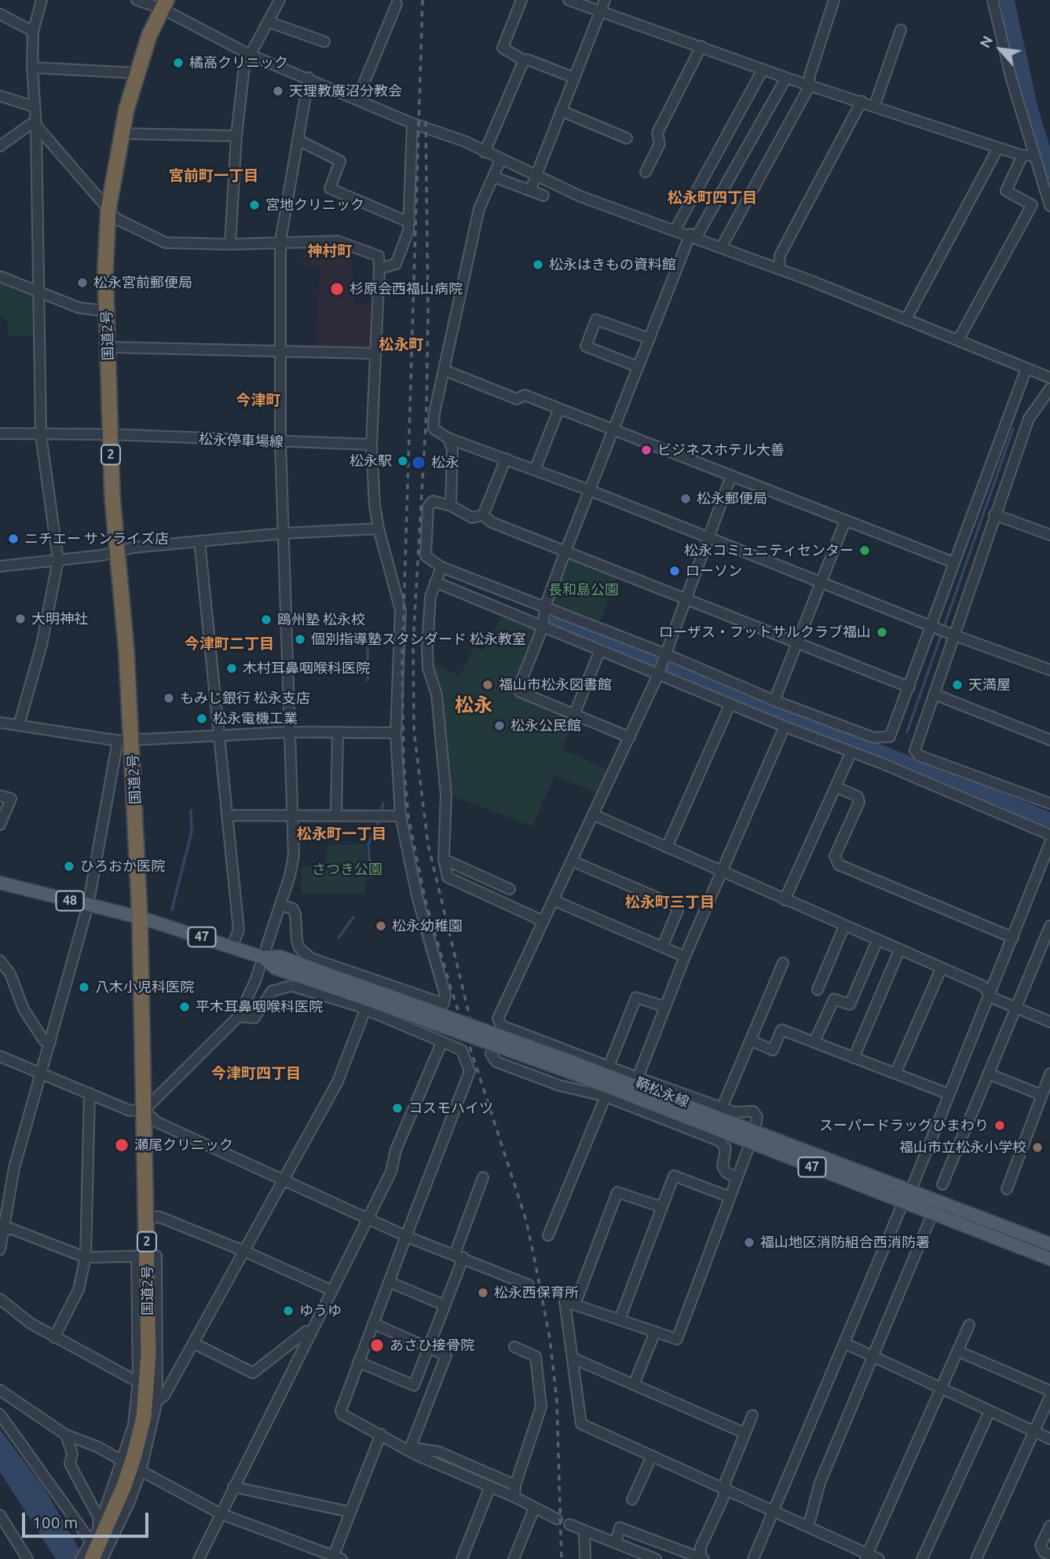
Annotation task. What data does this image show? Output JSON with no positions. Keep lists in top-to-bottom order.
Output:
{
  "streets": {
    "highway": ["国道2号", "2"],
    "main road": ["48", "47", "鞆松永線"],
    "street": ["松永停車場線"]
  },
  "crossings": [
    ["国道2号", "松永停車場線"],
    ["国道2号", "48"],
    ["国道2号", "鞆松永線"],
    ["48", "鞆松永線"]
  ],
  "districts": [
    "宮前町一丁目",
    "松永町四丁目",
    "神村町",
    "松永町",
    "今津町",
    "今津町二丁目",
    "松永",
    "松永町一丁目",
    "松永町三丁目",
    "今津町四丁目"
  ],
  "parks": ["長和島公園", "さつき公園"],
  "places": [
    "橘高クリニック",
    "天理教廣沼分教会",
    "宮地クリニック",
    "松永はきもの資料館",
    "松永宮前郵便局",
    "杉原会西福山病院",
    "ビジネスホテル大善",
    "松永駅",
    "松永",
    "松永郵便局",
    "ニチエー サンライズ店",
    "松永コミュニティセンター",
    "ローソン",
    "大明神社",
    "鴎州塾 松永校",
    "ローザス・フットサルクラブ福山",
    "個別指導塾スタンダード 松永教室",
    "木村耳鼻咽喉科医院",
    "福山市松永図書館",
    "天満屋",
    "もみじ銀行 松永支店",
    "松永電機工業",
    "松永公民館",
    "ひろおか医院",
    "松永幼稚園",
    "八木小児科医院",
    "平木耳鼻咽喉科医院",
    "コスモハイツ",
    "スーパードラッグひまわり",
    "瀬尾クリニック",
    "福山市立松永小学校",
    "福山地区消防組合西消防署",
    "松永西保育所",
    "ゆうゆ",
    "あさひ接骨院"
  ],
  "scale_bar": "100 m",
  "north": "top left"
}
